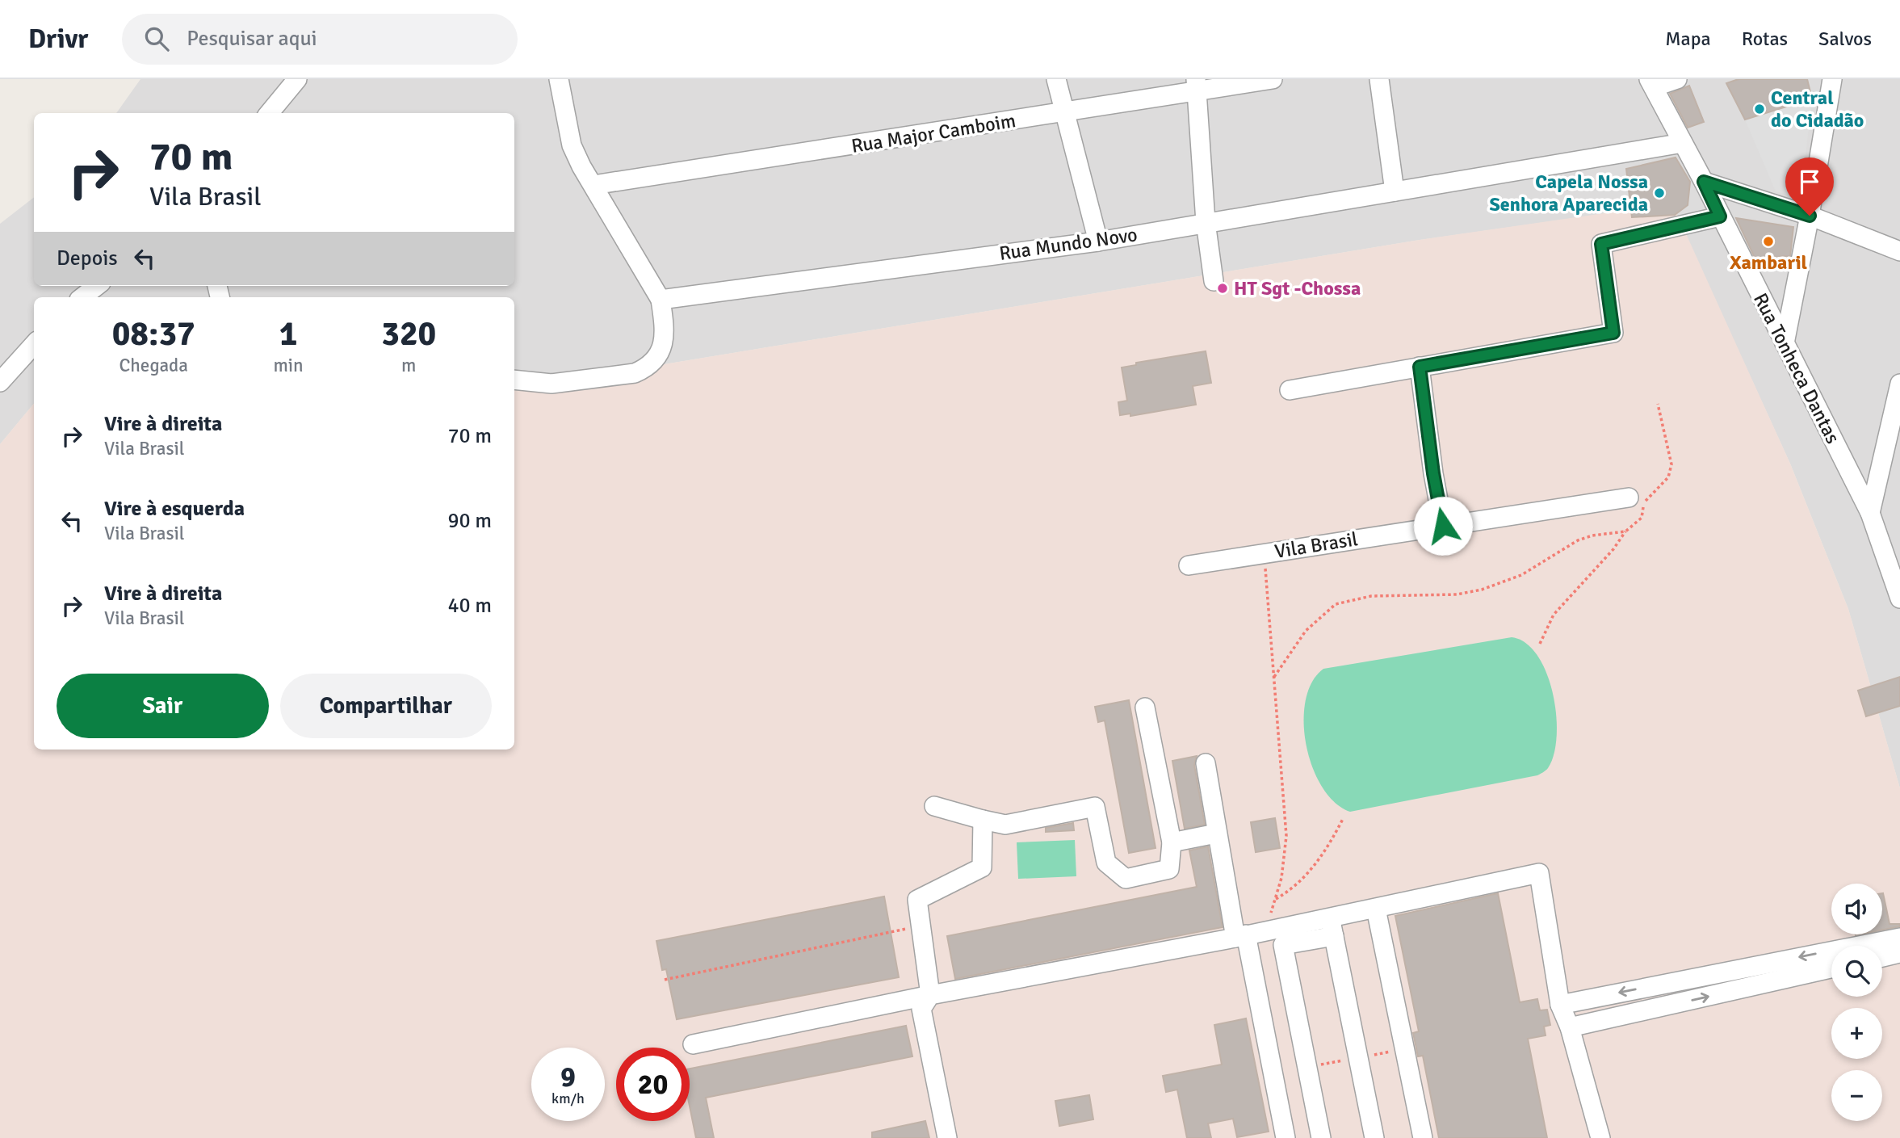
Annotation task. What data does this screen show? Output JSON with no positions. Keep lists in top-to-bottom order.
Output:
{
  "streets": {
    "street": [
      "Rua Major Camboim",
      "Rua Mundo Novo",
      "Rua Tonheca Dantas",
      "Vila Brasil"
    ]
  },
  "crossings": [
    ["Rua Mundo Novo", "Rua Tonheca Dantas"]
  ],
  "places": [
    "Central do Cidadão",
    "Capela Nossa Senhora Aparecida",
    "Xambaril",
    "HT Sgt -Chossa"
  ],
  "page": {
    "header": "Drivr",
    "search": "Pesquisar aqui",
    "nav": ["Mapa", "Rotas", "Salvos"],
    "turn": ["70 m", "Vila Brasil"],
    "then": "Depois",
    "eta": [
      "08:37",
      "Chegada",
      "1",
      "min",
      "320",
      "m"
    ],
    "list": [
      {
        "name": "Vire à direita",
        "note": "Vila Brasil",
        "value": "70 m"
      },
      {
        "name": "Vire à esquerda",
        "note": "Vila Brasil",
        "value": "90 m"
      },
      {
        "name": "Vire à direita",
        "note": "Vila Brasil",
        "value": "40 m"
      }
    ],
    "buttons": ["Sair", "Compartilhar"],
    "map_buttons": ["+", "−"],
    "speed": "9 km/h",
    "limit": "20"
  }
}
